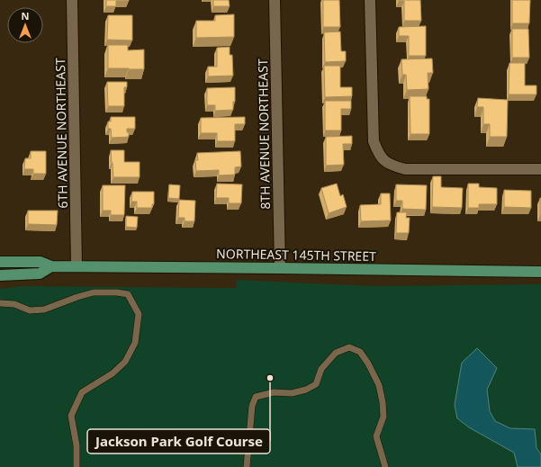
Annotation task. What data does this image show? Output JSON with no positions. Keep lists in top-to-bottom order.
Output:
{
  "streets": {
    "main road": ["NORTHEAST 145TH STREET"],
    "street": ["6TH AVENUE NORTHEAST", "8TH AVENUE NORTHEAST"]
  },
  "crossings": [
    ["6TH AVENUE NORTHEAST", "NORTHEAST 145TH STREET"],
    ["8TH AVENUE NORTHEAST", "NORTHEAST 145TH STREET"]
  ],
  "places": ["Jackson Park Golf Course"],
  "north": "top"
}
